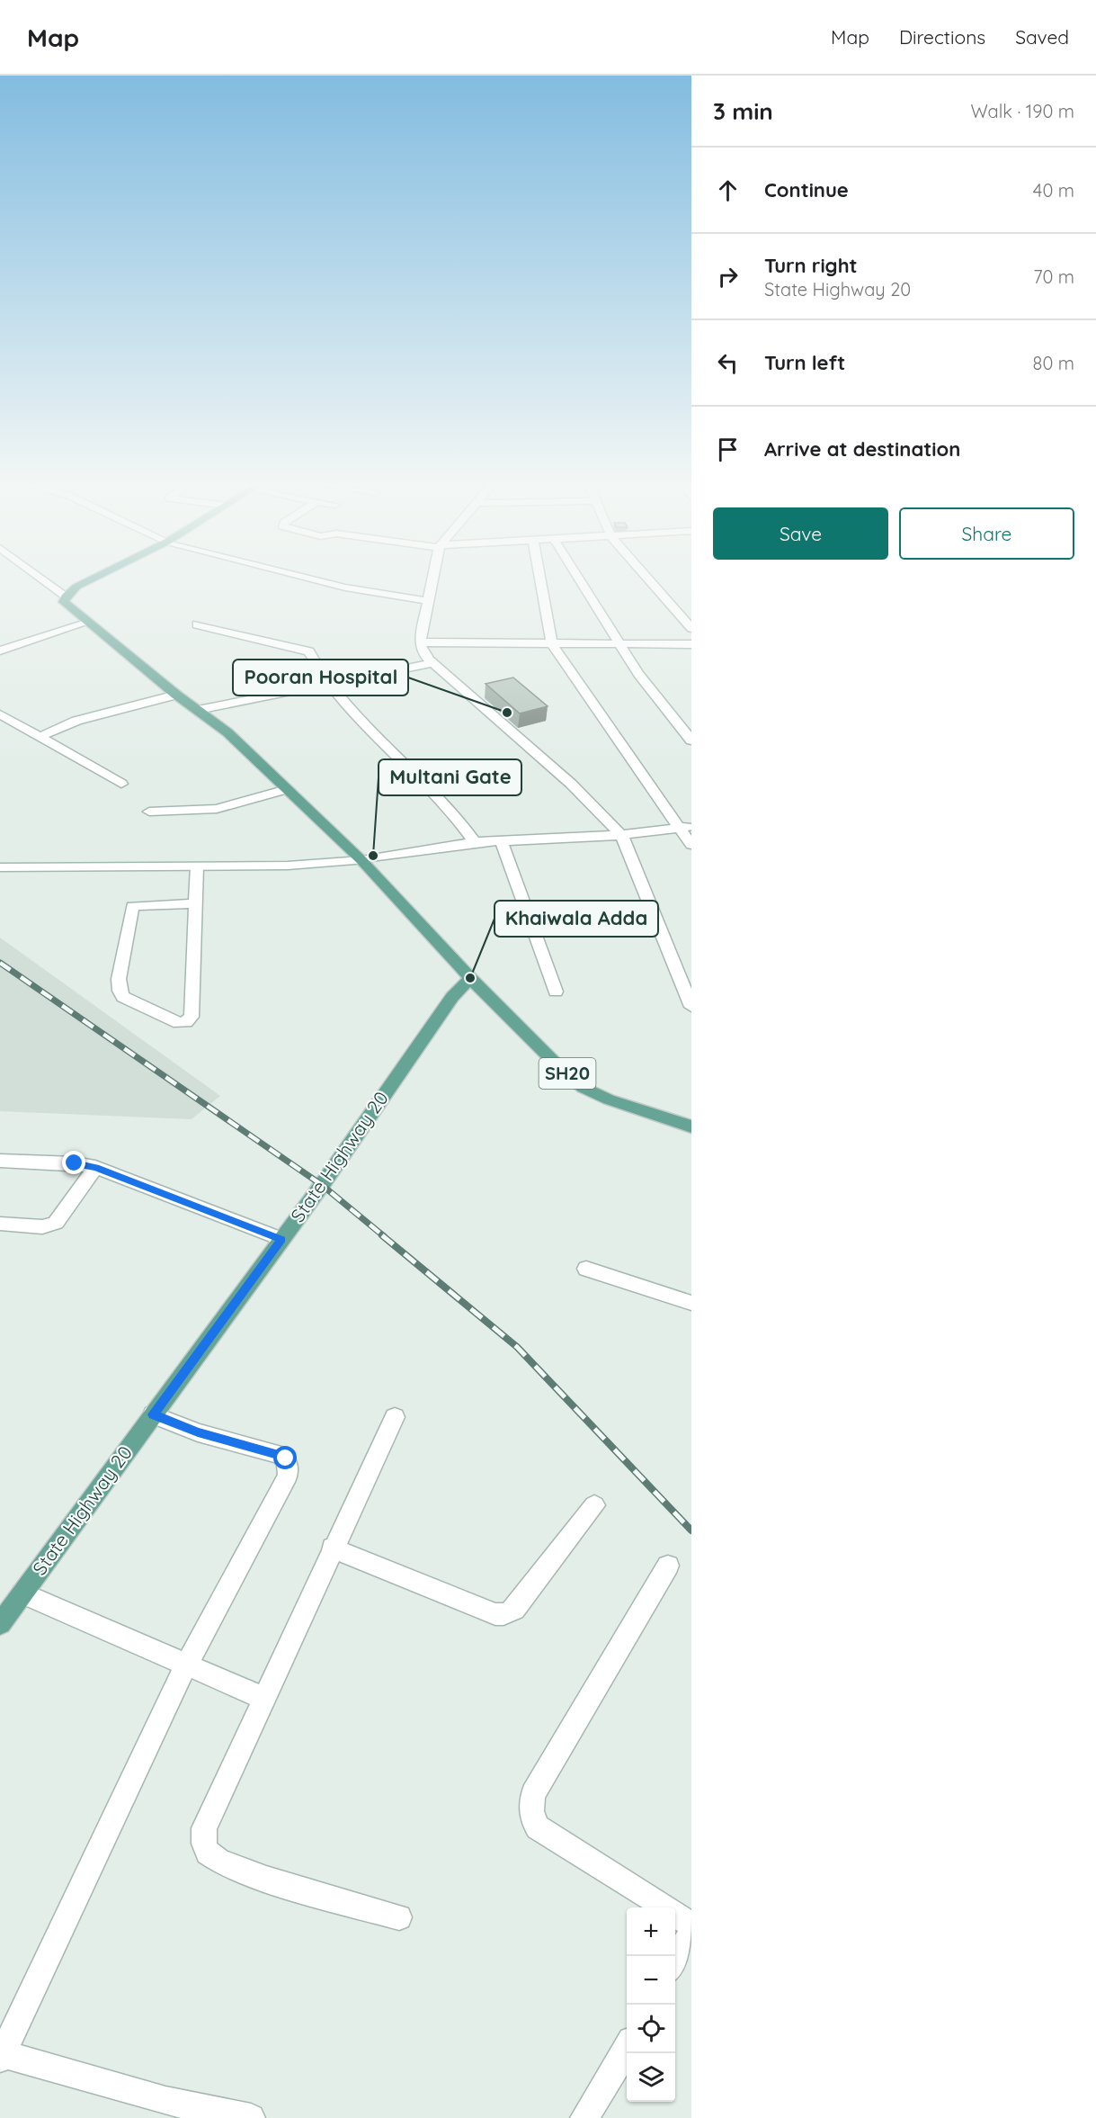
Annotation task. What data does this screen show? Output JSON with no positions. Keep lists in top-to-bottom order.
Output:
{
  "streets": {
    "main road": ["SH20", "State Highway 20"]
  },
  "crossings": [
    ["SH20", "State Highway 20"]
  ],
  "places": ["Pooran Hospital", "Multani Gate", "Khaiwala Adda"],
  "page": {
    "header": "Map",
    "nav": ["Map", "Directions", "Saved"],
    "heading": ["3 min", "Walk · 190 m"],
    "list": [
      ["Continue", "40 m"],
      ["Turn right", "State Highway 20", "70 m"],
      ["Turn left", "80 m"],
      "Arrive at destination"
    ],
    "buttons": ["Save", "Share"],
    "map_buttons": ["+", "−"]
  }
}
